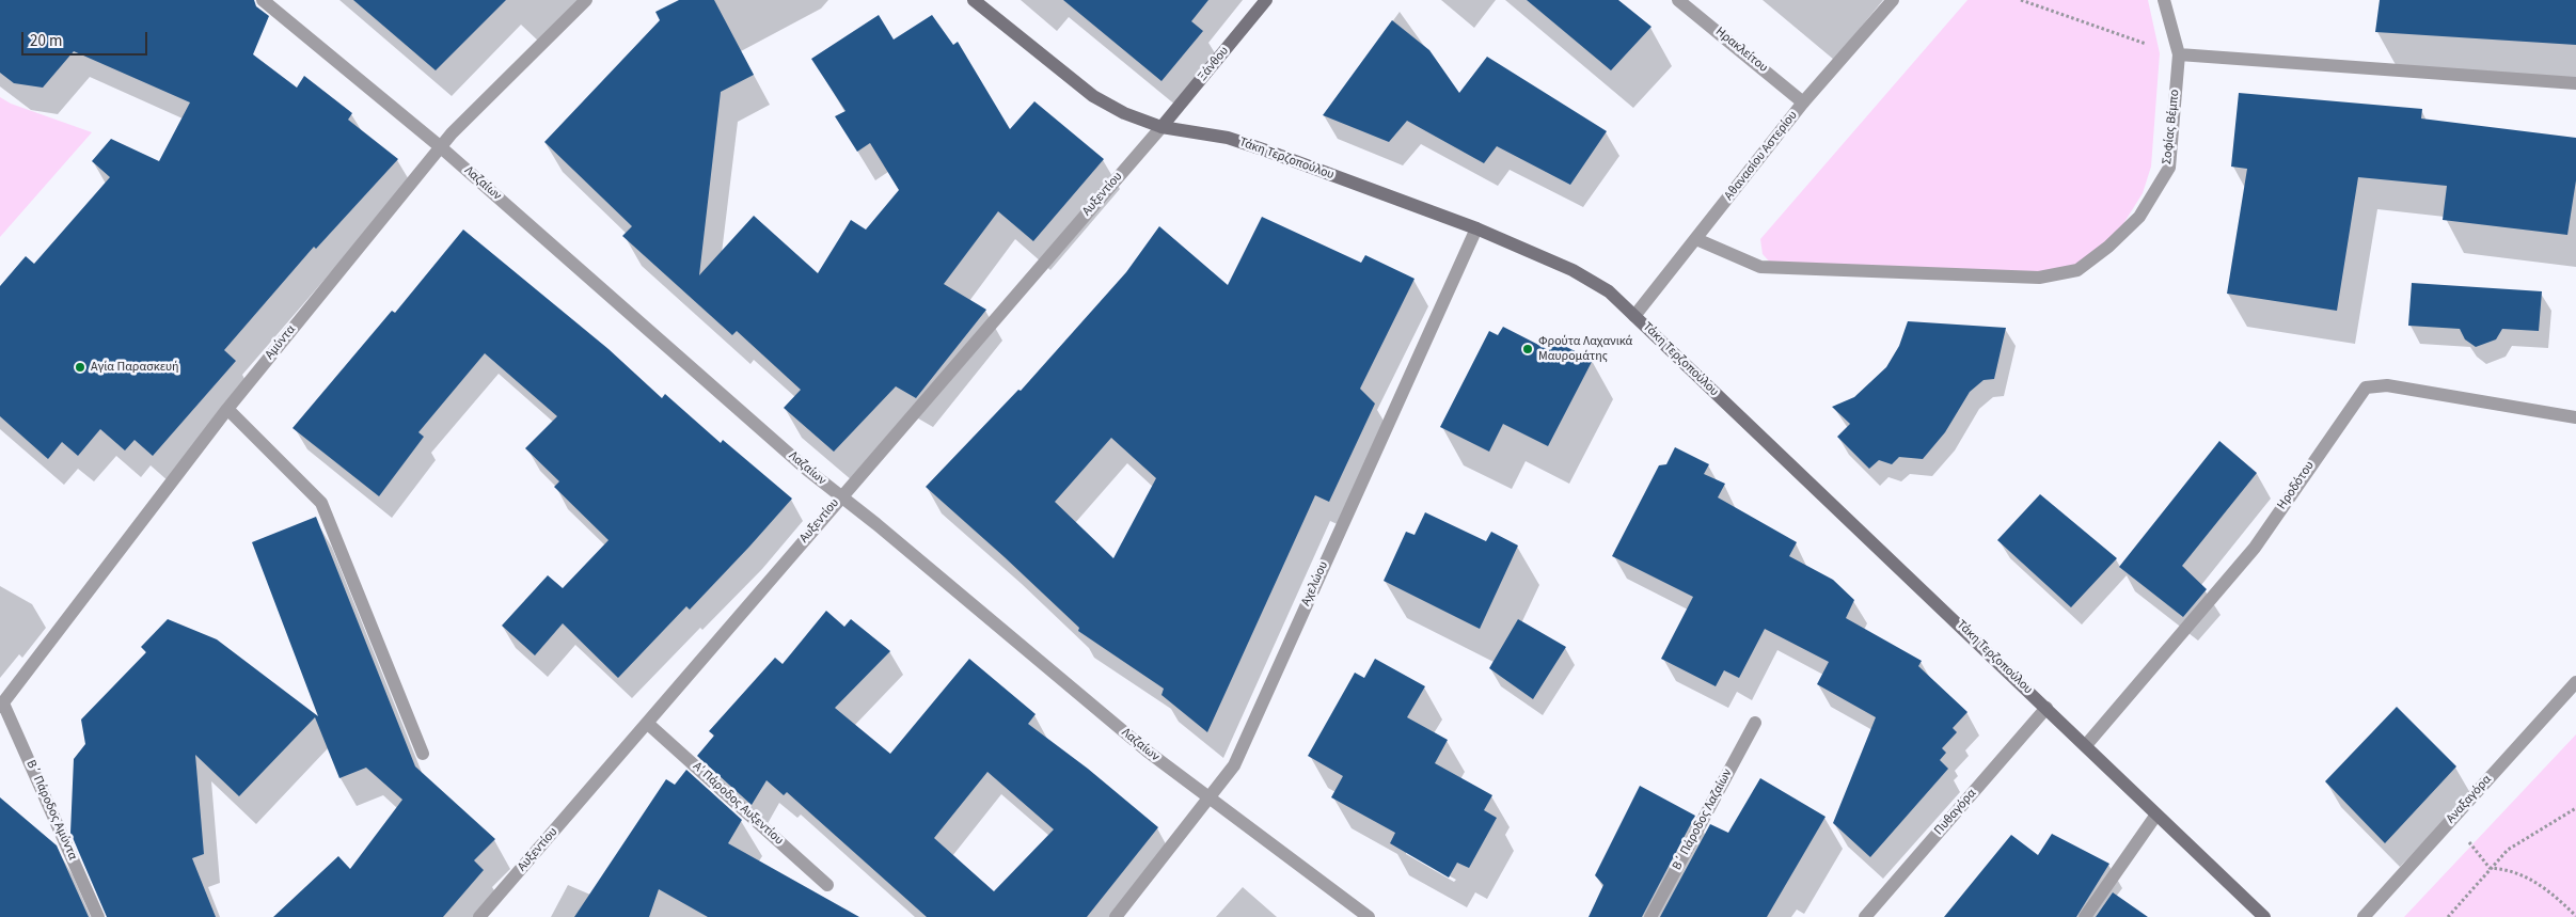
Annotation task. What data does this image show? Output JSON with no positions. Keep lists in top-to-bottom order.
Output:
{
  "streets": {
    "main road": ["Ξάνθου", "Τάκη Τερζοπούλου"],
    "street": [
      "Ηρακλείτου",
      "Σοφίας Βέμπο",
      "Αθανασίου Αστερίου",
      "Λαζαίων",
      "Αυξεντίου",
      "Αμύντα",
      "Ηροδότου",
      "Αχελώου",
      "Αναξαγόρα",
      "Αʹ Πάροδος Αυξεντίου",
      "Β΄ Πάροδος Αμύντα",
      "Πυθαγόρα",
      "Β΄ Πάροδος Λαζαίων"
    ]
  },
  "crossings": [
    ["Ηρακλείτου", "Αθανασίου Αστερίου"],
    ["Ξάνθου", "Τάκη Τερζοπούλου"],
    ["Ξάνθου", "Αυξεντίου"],
    ["Σοφίας Βέμπο", "Αθανασίου Αστερίου"],
    ["Αθανασίου Αστερίου", "Τάκη Τερζοπούλου"],
    ["Τάκη Τερζοπούλου", "Αυξεντίου"],
    ["Τάκη Τερζοπούλου", "Ηροδότου"],
    ["Τάκη Τερζοπούλου", "Αχελώου"],
    ["Τάκη Τερζοπούλου", "Πυθαγόρα"],
    ["Λαζαίων", "Αυξεντίου"],
    ["Λαζαίων", "Αμύντα"],
    ["Λαζαίων", "Αχελώου"],
    ["Αυξεντίου", "Αʹ Πάροδος Αυξεντίου"],
    ["Αμύντα", "Β΄ Πάροδος Αμύντα"]
  ],
  "places": ["Φρούτα Λαχανικά Μαυρομάτης", "Αγία Παρασκευή"],
  "scale_bar": "20 m"
}
